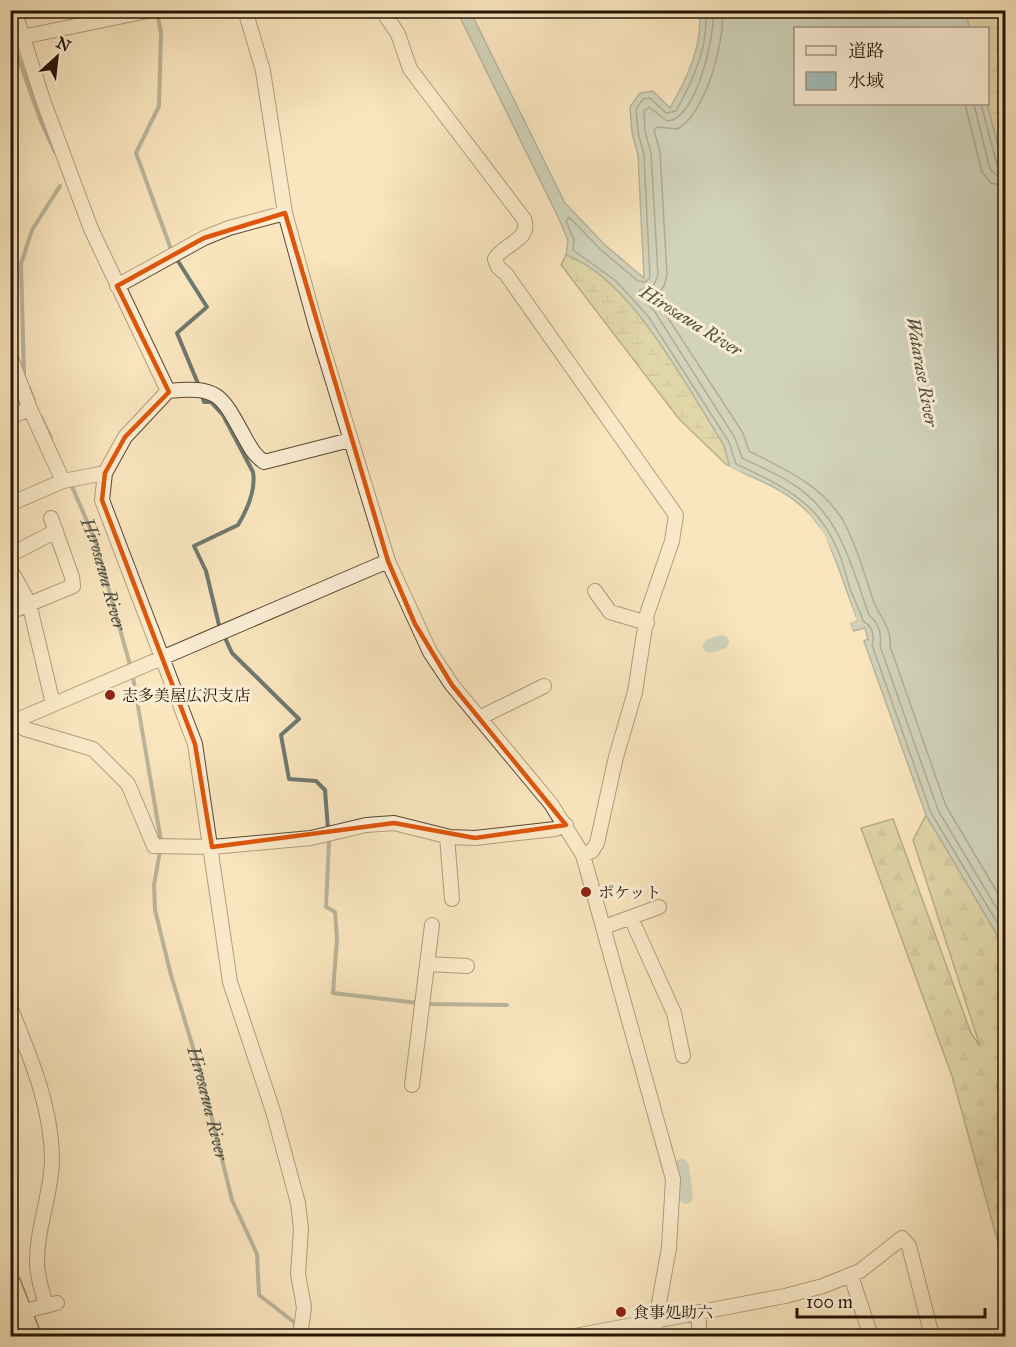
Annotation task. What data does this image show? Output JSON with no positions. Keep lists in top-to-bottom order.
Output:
{
  "water": ["Hirosawa River", "Watarase River"],
  "places": ["志多美屋広沢支店", "ポケット", "食事処助六"],
  "legend": ["道路", "水域"],
  "scale_bar": "100 m",
  "north": "top right"
}
